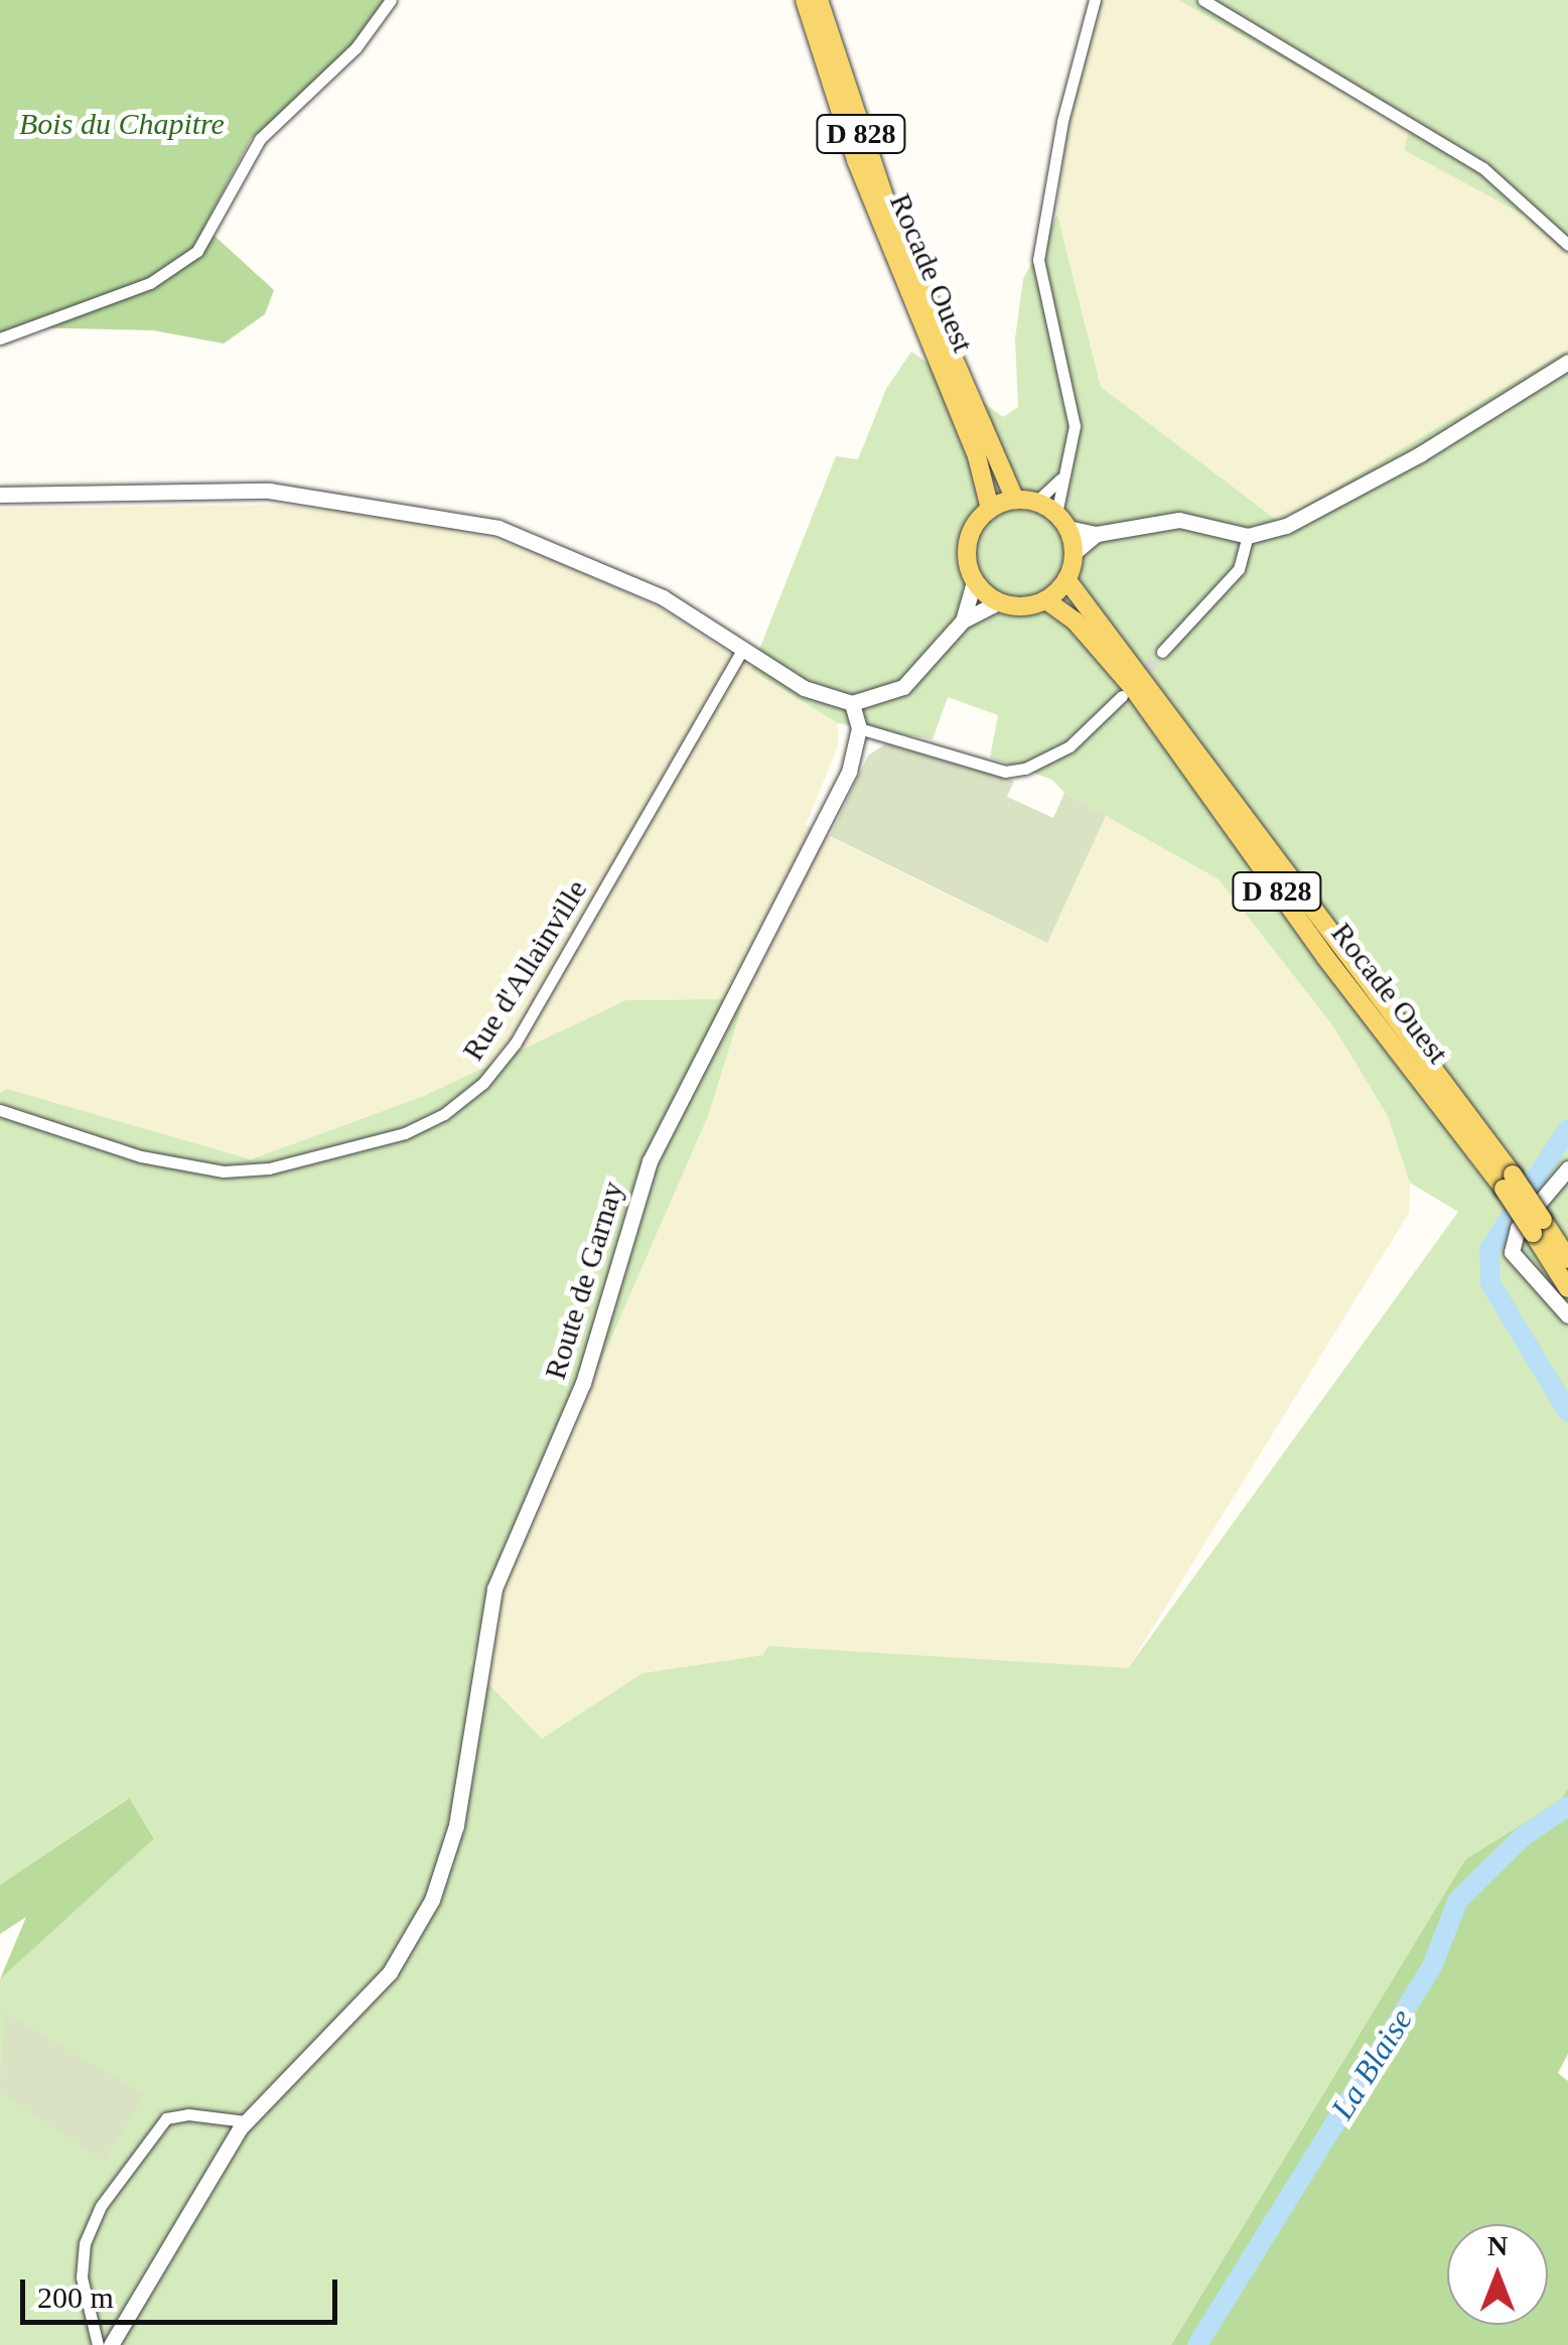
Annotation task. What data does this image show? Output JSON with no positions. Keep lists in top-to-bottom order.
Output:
{
  "streets": {
    "main road": ["D 828", "Rocade Ouest"],
    "street": ["Rue d'Allainville", "Route de Garnay"]
  },
  "water": ["La Blaise"],
  "parks": ["Bois du Chapitre"],
  "scale_bar": "200 m",
  "north": "top"
}
